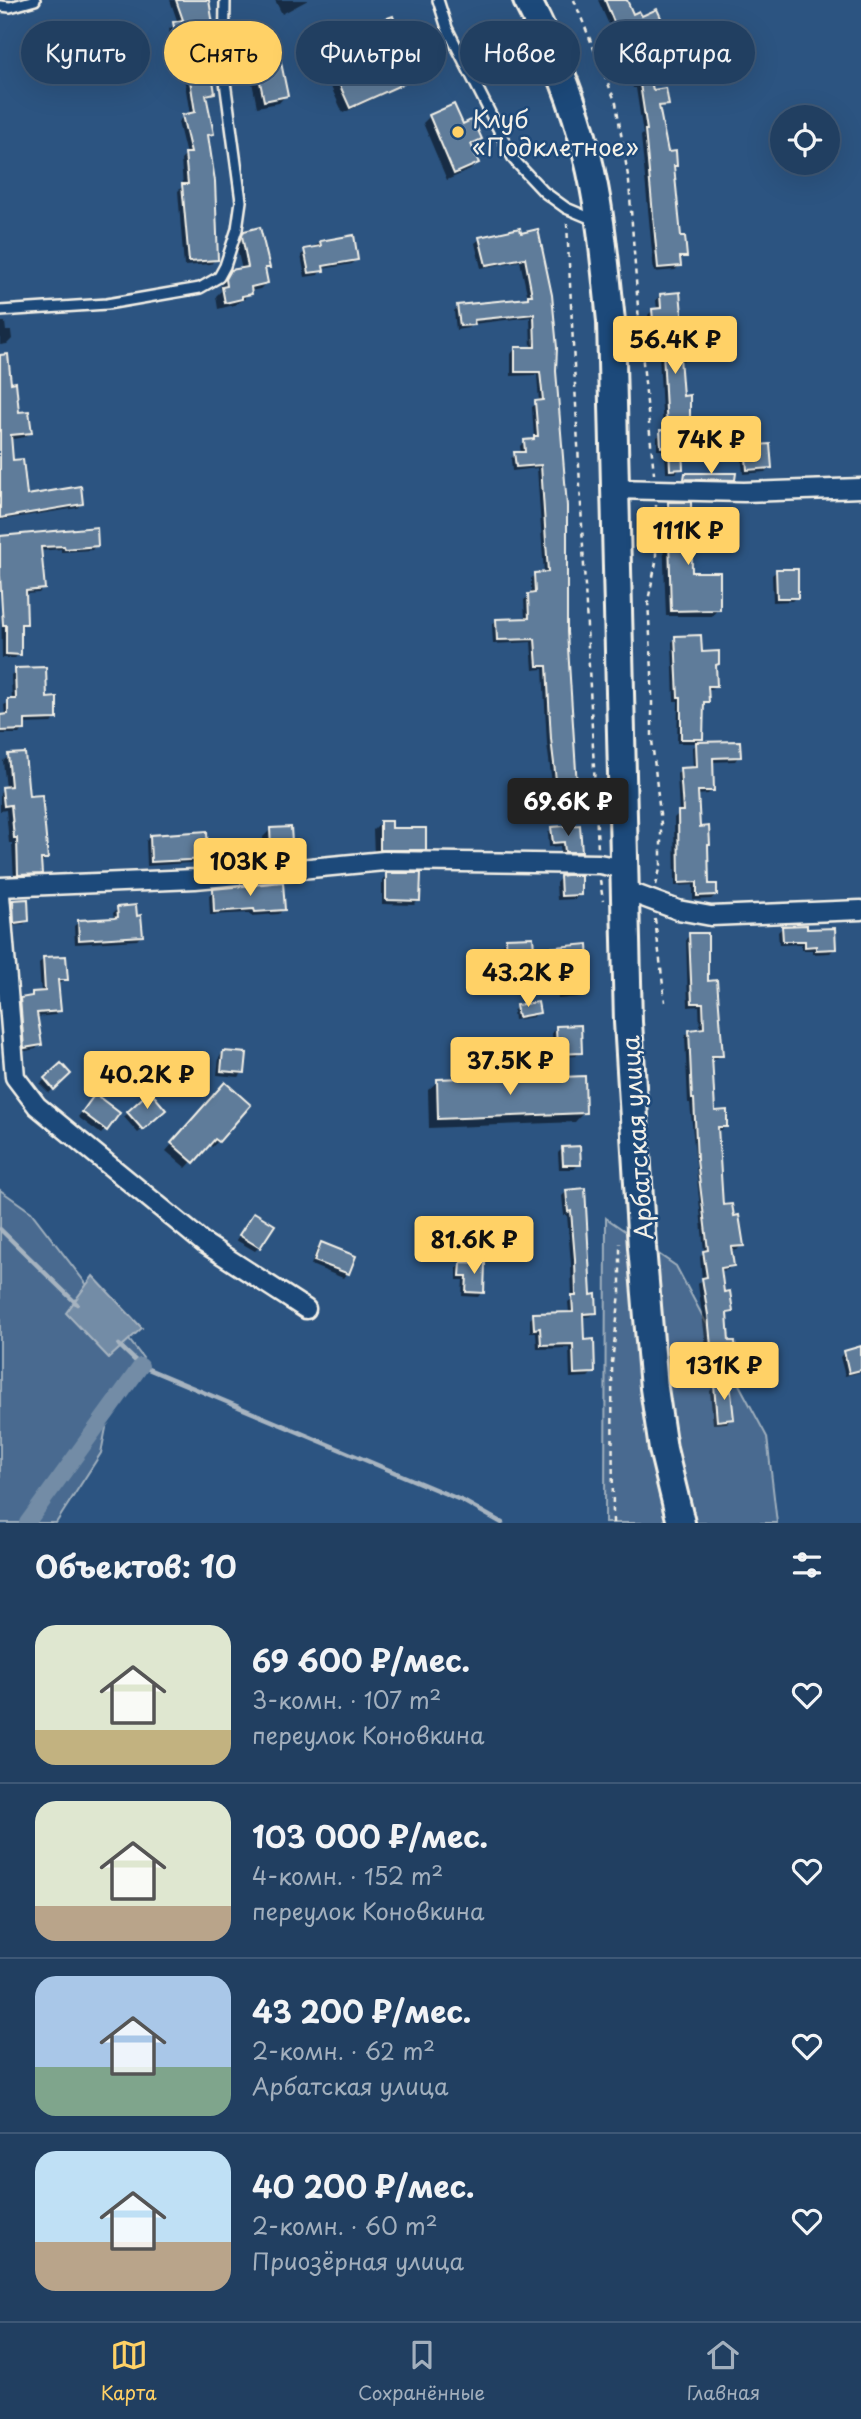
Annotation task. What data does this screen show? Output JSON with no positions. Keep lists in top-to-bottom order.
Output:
{
  "streets": {
    "main road": ["Арбатская улица"]
  },
  "places": ["Клуб «Подклетное»"],
  "page": {
    "chip": [
      "Купить",
      "Снять",
      "Фильтры",
      "Новое",
      "Квартира"
    ],
    "price": [
      "56.4K ₽",
      "74K ₽",
      "111K ₽",
      "69.6K ₽",
      "103K ₽",
      "43.2K ₽",
      "37.5K ₽",
      "40.2K ₽",
      "81.6K ₽",
      "131K ₽"
    ],
    "heading": "Объектов: 10",
    "list": [
      {
        "name": "69 600 ₽/мес.",
        "note": "3-комн. · 107 m² · переулок Коновкина"
      },
      {
        "name": "103 000 ₽/мес.",
        "note": "4-комн. · 152 m² · переулок Коновкина"
      },
      {
        "name": "43 200 ₽/мес.",
        "note": "2-комн. · 62 m² · Арбатская улица"
      },
      {
        "name": "40 200 ₽/мес.",
        "note": "2-комн. · 60 m² · Приозёрная улица"
      }
    ],
    "tabs": ["Карта", "Сохранённые", "Главная"]
  }
}
